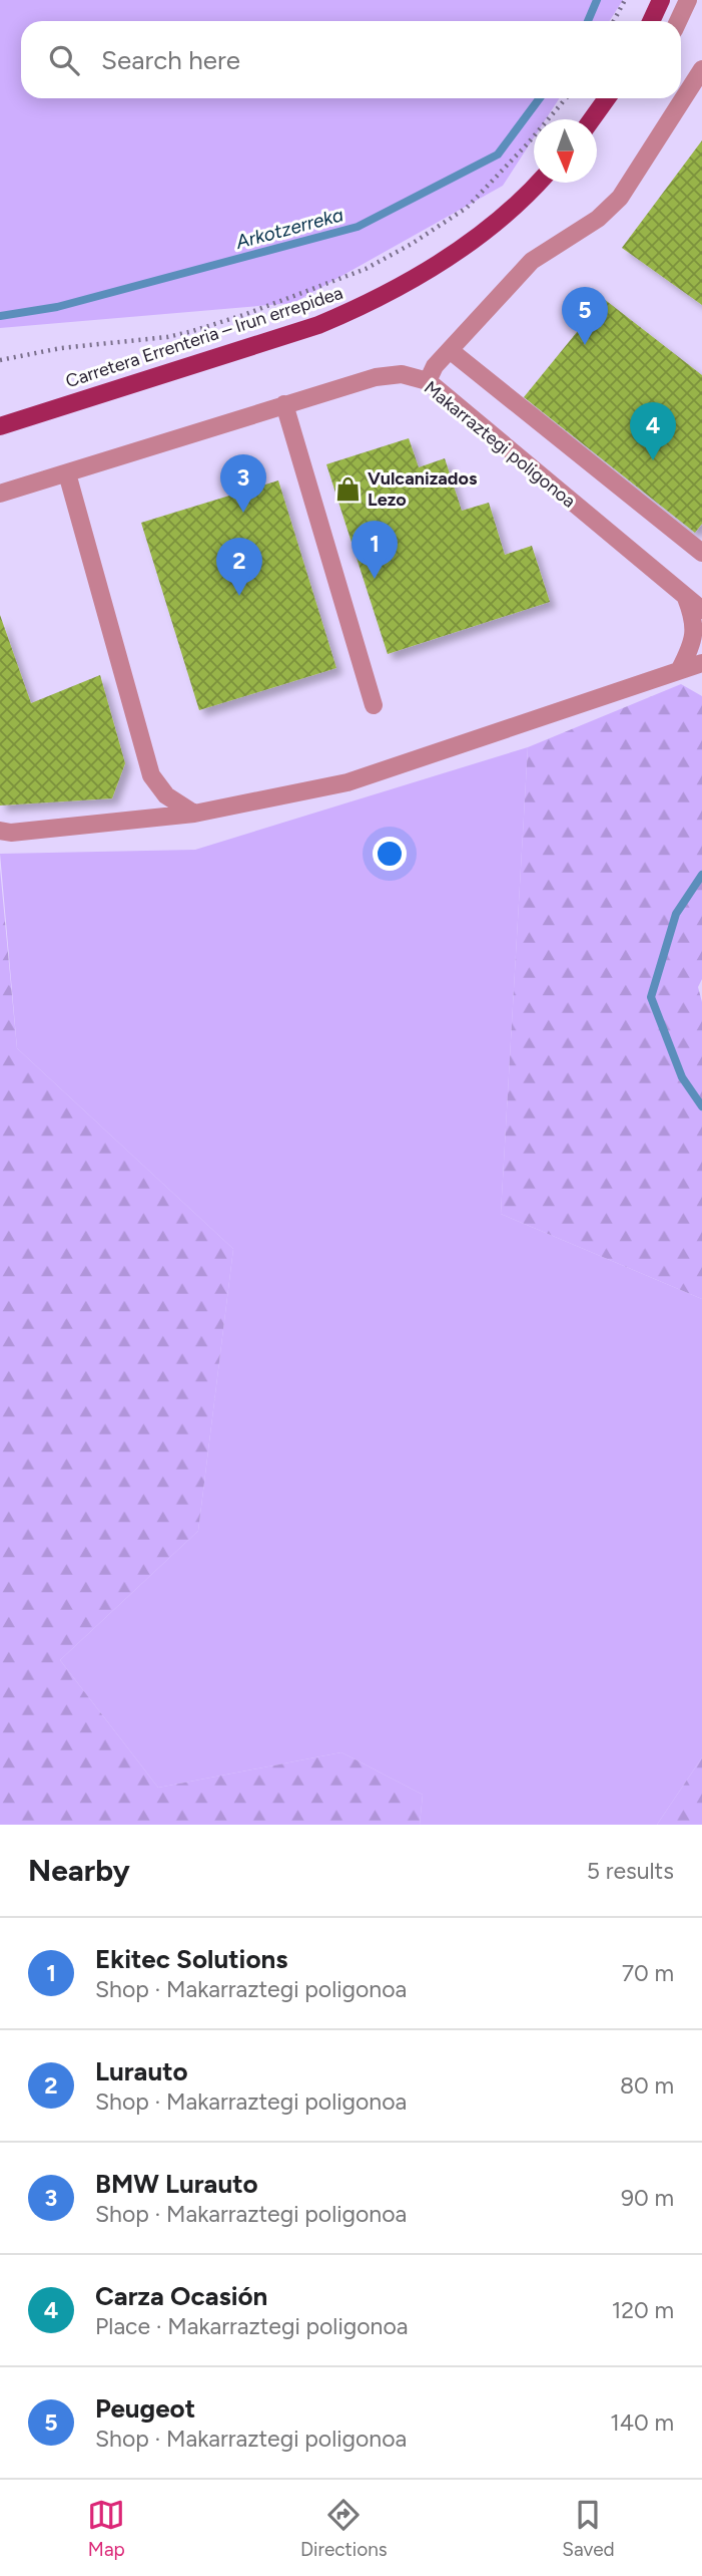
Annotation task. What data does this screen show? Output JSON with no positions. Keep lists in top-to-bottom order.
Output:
{
  "streets": {
    "main road": ["Carretera Errenteria – Irun errepidea"],
    "street": ["Makarraztegi poligonoa"]
  },
  "water": ["Arkotzerreka"],
  "places": {
    "shop": ["Vulcanizados Lezo"]
  },
  "north": "bottom",
  "page": {
    "search": "Search here",
    "pins": [
      "5",
      "4",
      "3",
      "1",
      "2"
    ],
    "heading": ["Nearby", "5 results"],
    "list": [
      {
        "mark": "1",
        "name": "Ekitec Solutions",
        "note": "Shop · Makarraztegi poligonoa",
        "value": "70 m"
      },
      {
        "mark": "2",
        "name": "Lurauto",
        "note": "Shop · Makarraztegi poligonoa",
        "value": "80 m"
      },
      {
        "mark": "3",
        "name": "BMW Lurauto",
        "note": "Shop · Makarraztegi poligonoa",
        "value": "90 m"
      },
      {
        "mark": "4",
        "name": "Carza Ocasión",
        "note": "Place · Makarraztegi poligonoa",
        "value": "120 m"
      },
      {
        "mark": "5",
        "name": "Peugeot",
        "note": "Shop · Makarraztegi poligonoa",
        "value": "140 m"
      }
    ],
    "nav": ["Map", "Directions", "Saved"]
  }
}
